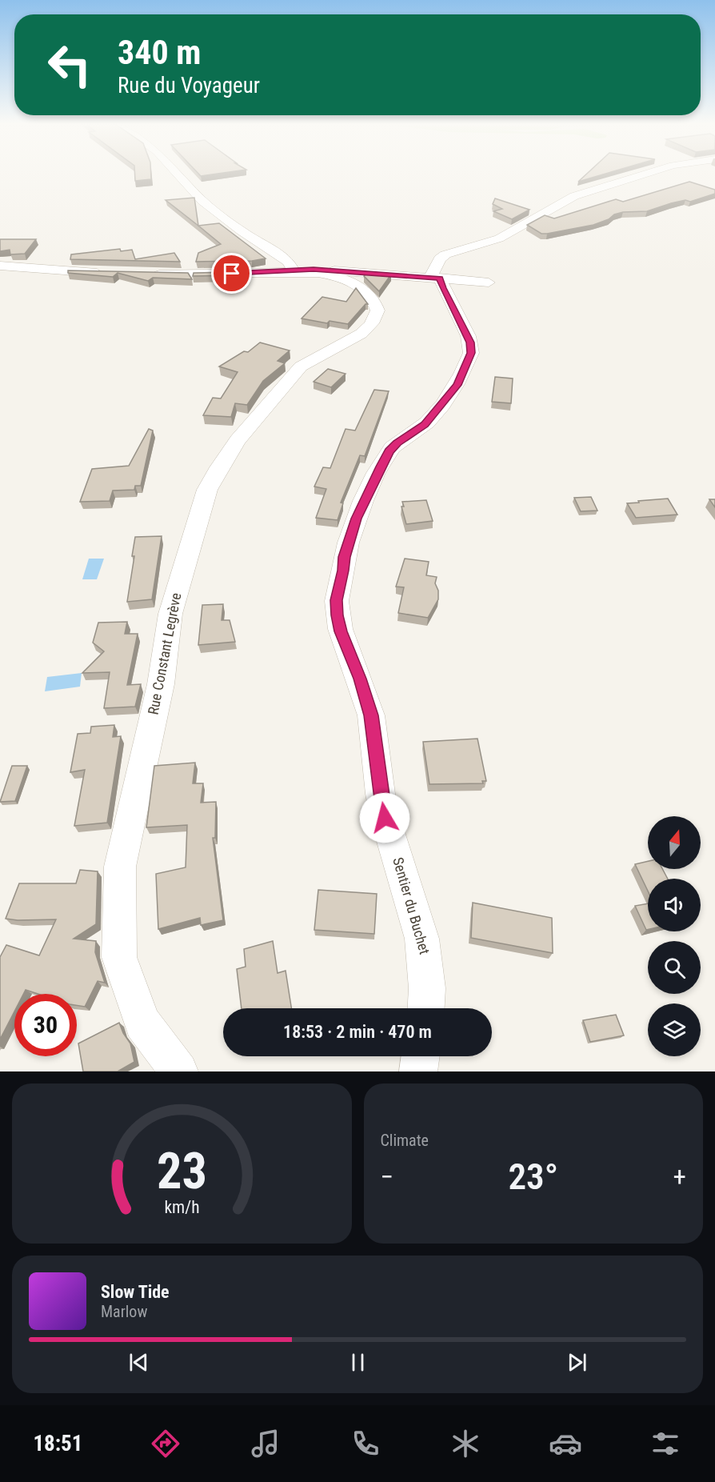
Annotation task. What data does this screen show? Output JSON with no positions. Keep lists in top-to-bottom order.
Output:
{
  "streets": {
    "street": ["Rue Constant Legrève", "Sentier du Buchet"]
  },
  "north": "top",
  "page": {
    "turn": ["340 m", "Rue du Voyageur"],
    "limit": "30",
    "trip": "18:53 · 2 min · 470 m",
    "tile": "Climate",
    "heat": ["−", "23°", "+"],
    "song": ["Slow Tide", "Marlow"],
    "tabs": "18:51",
    "gauge": ["23", "km/h"]
  }
}
